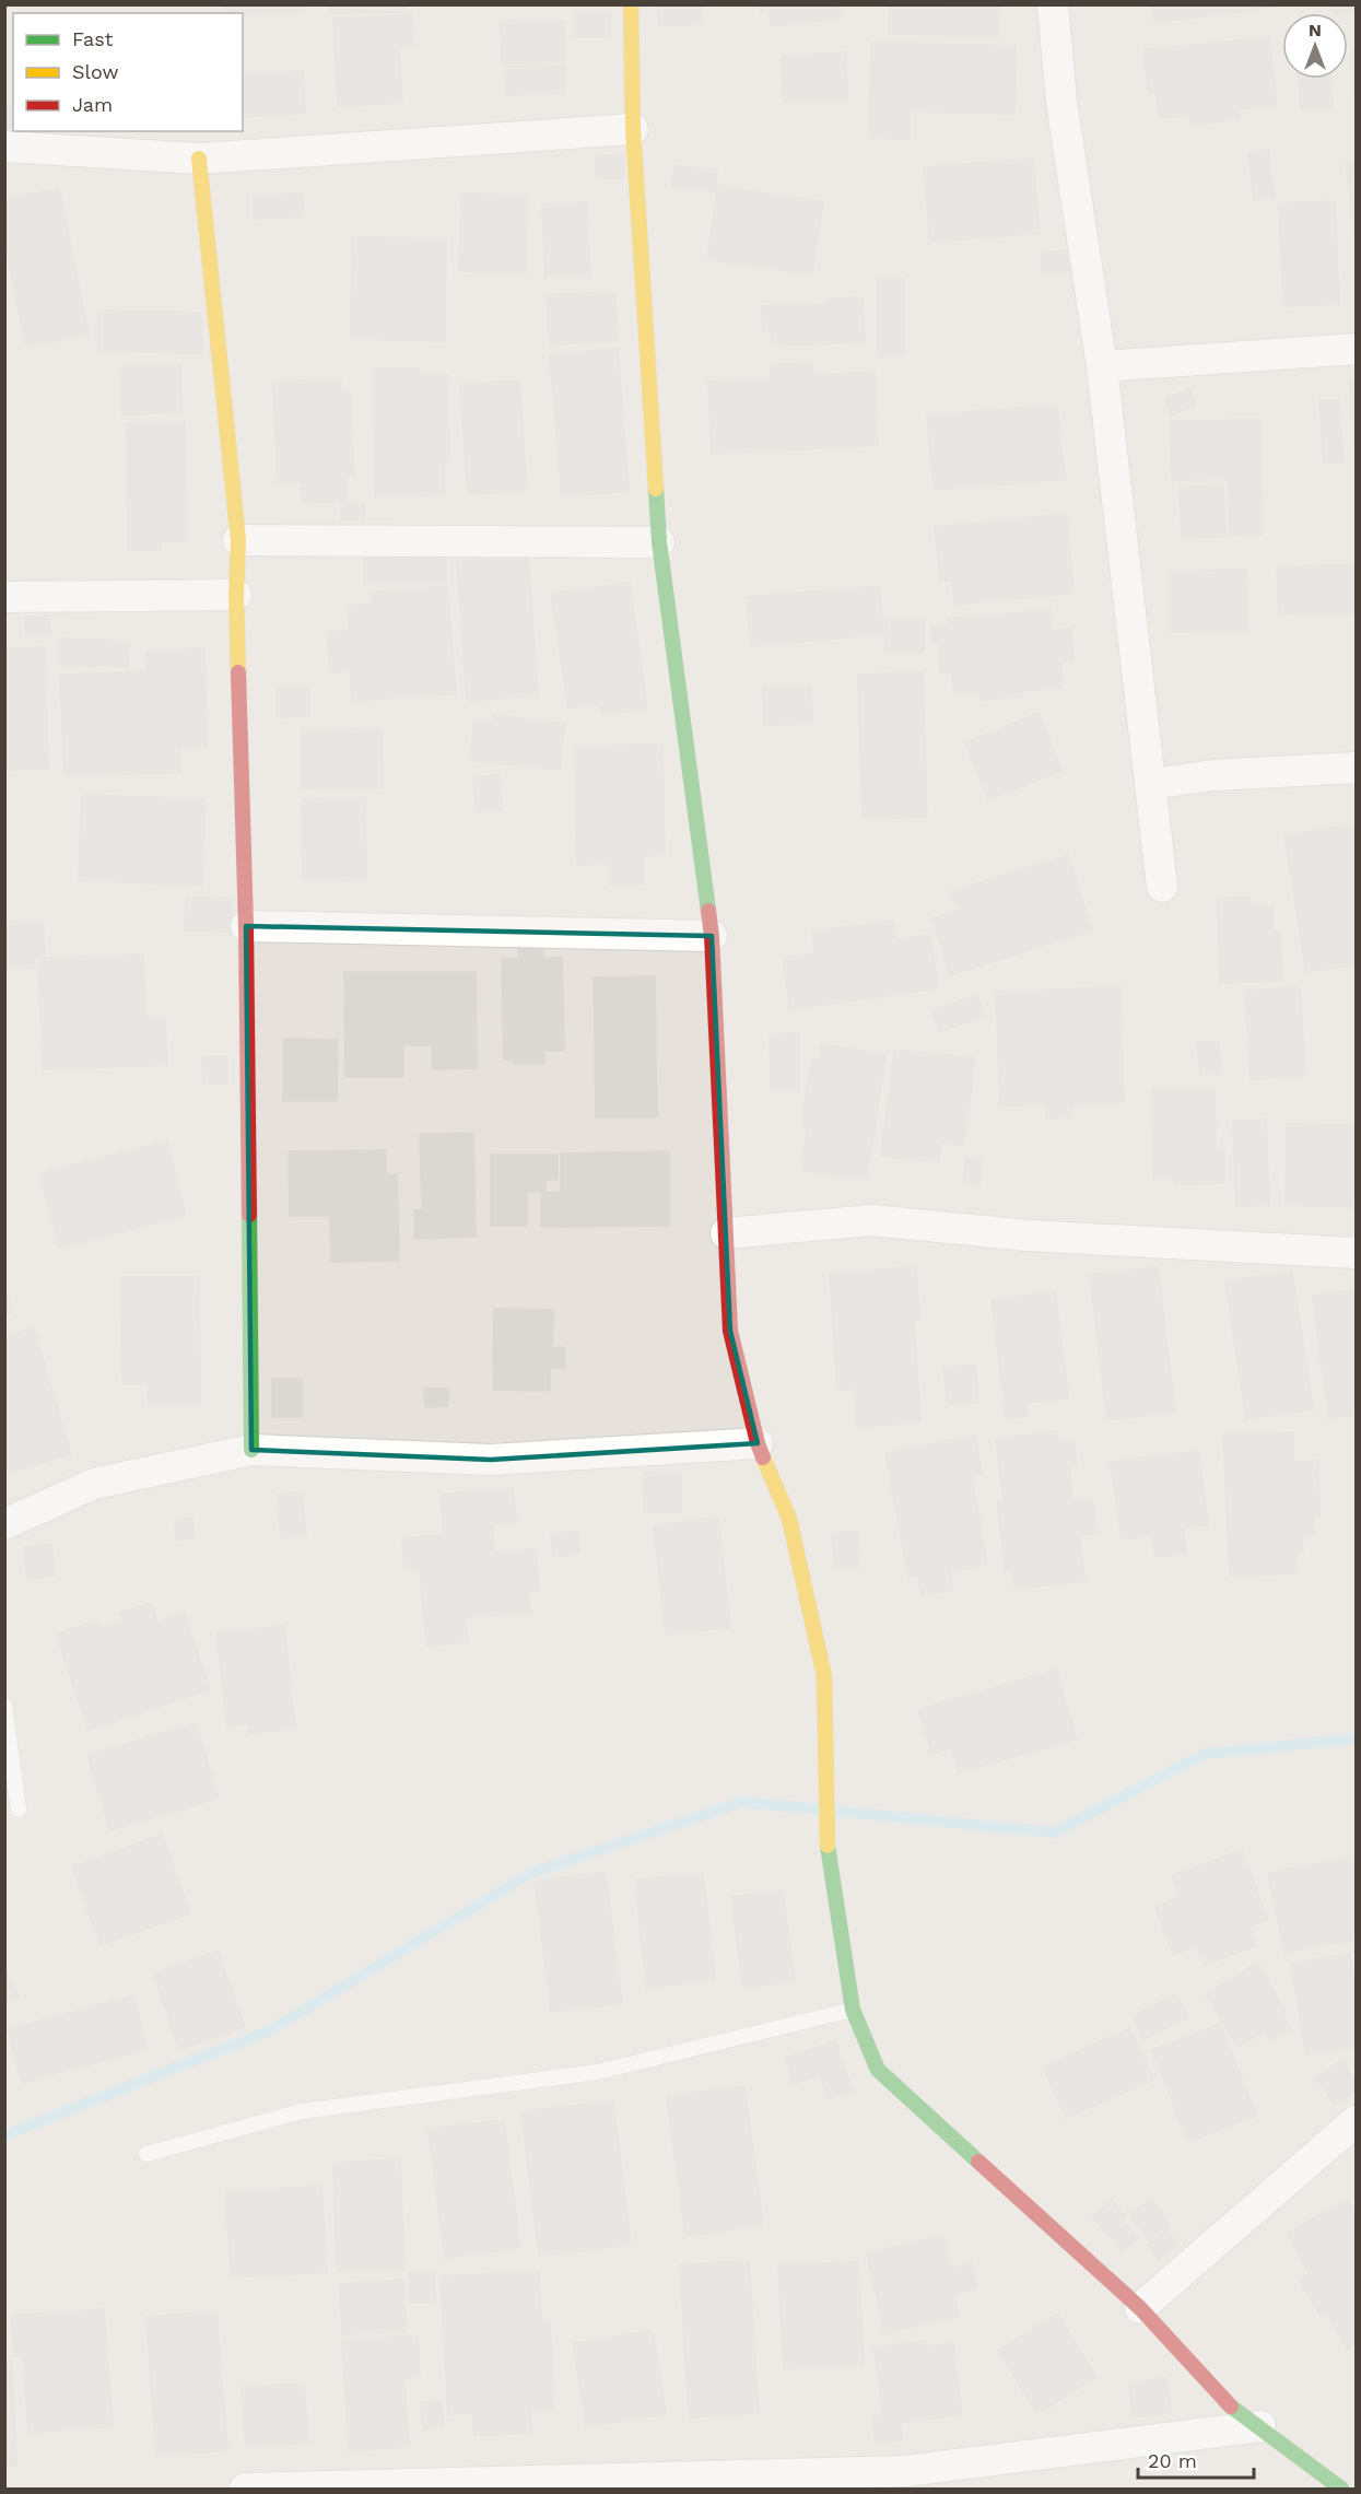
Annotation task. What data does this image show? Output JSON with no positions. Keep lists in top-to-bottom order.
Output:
{
  "legend": ["Fast", "Slow", "Jam"],
  "scale_bar": "20 m",
  "north": "top"
}
